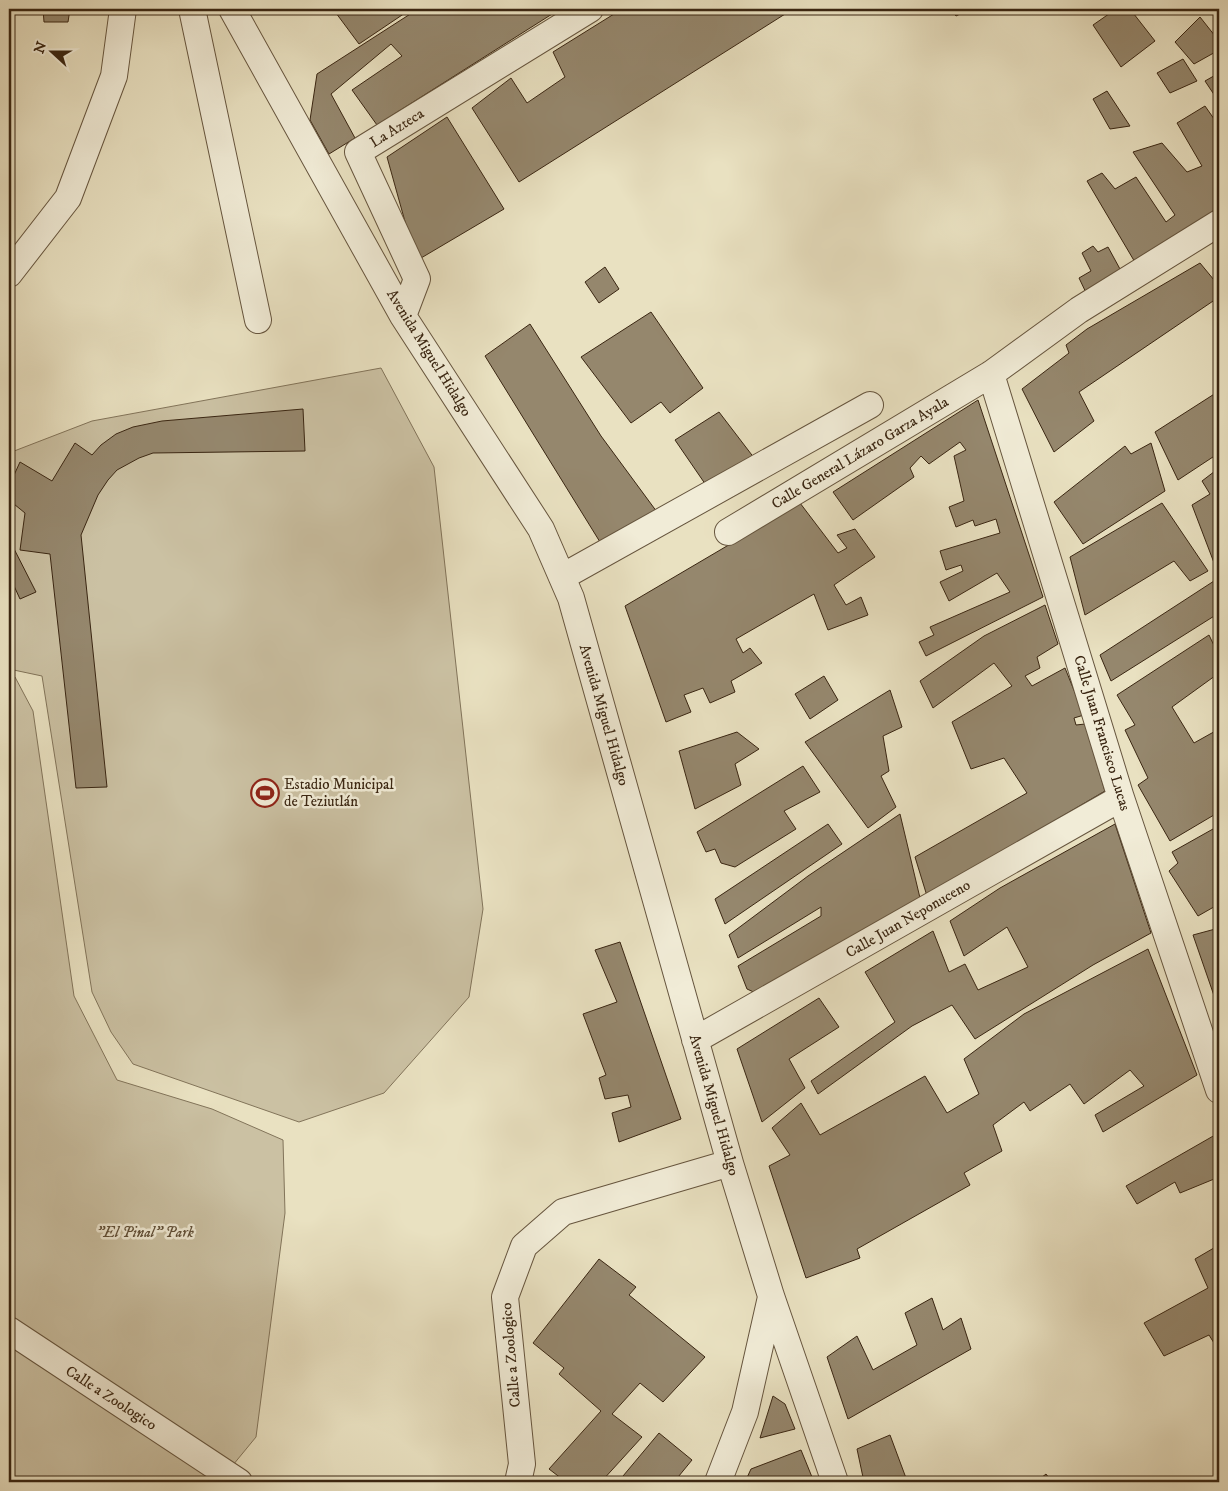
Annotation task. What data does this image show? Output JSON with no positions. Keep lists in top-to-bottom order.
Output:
{
  "streets": {
    "street": [
      "La Azteca",
      "Avenida Miguel Hidalgo",
      "Calle General Lázaro Garza Ayala",
      "Calle Juan Francisco Lucas",
      "Calle Juan Neponuceno",
      "Calle a Zoologico"
    ]
  },
  "crossings": [
    ["La Azteca", "Avenida Miguel Hidalgo"],
    ["Avenida Miguel Hidalgo", "Calle Juan Neponuceno"],
    ["Avenida Miguel Hidalgo", "Calle a Zoologico"],
    ["Calle General Lázaro Garza Ayala", "Calle Juan Francisco Lucas"],
    ["Calle Juan Francisco Lucas", "Calle Juan Neponuceno"]
  ],
  "parks": ["\"El Pinal\" Park"],
  "places": {
    "sports": ["Estadio Municipal de Teziutlán"]
  },
  "north": "left"
}
